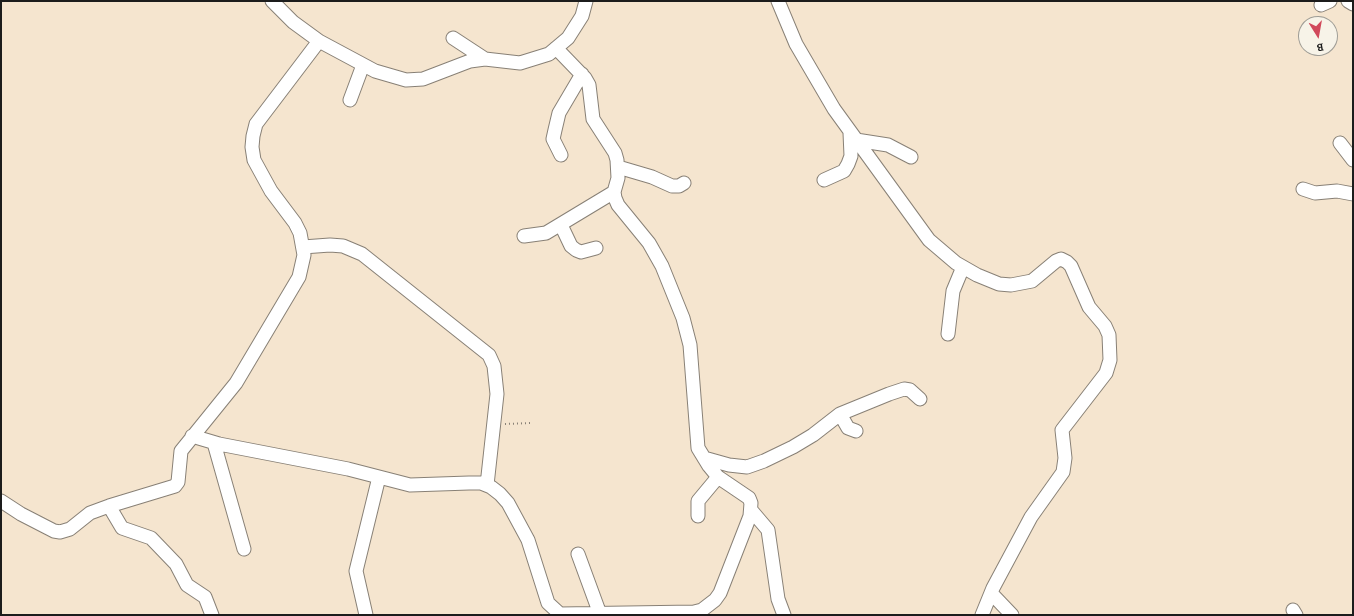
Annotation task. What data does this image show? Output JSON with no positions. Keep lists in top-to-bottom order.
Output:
{
  "north": "bottom"
}
